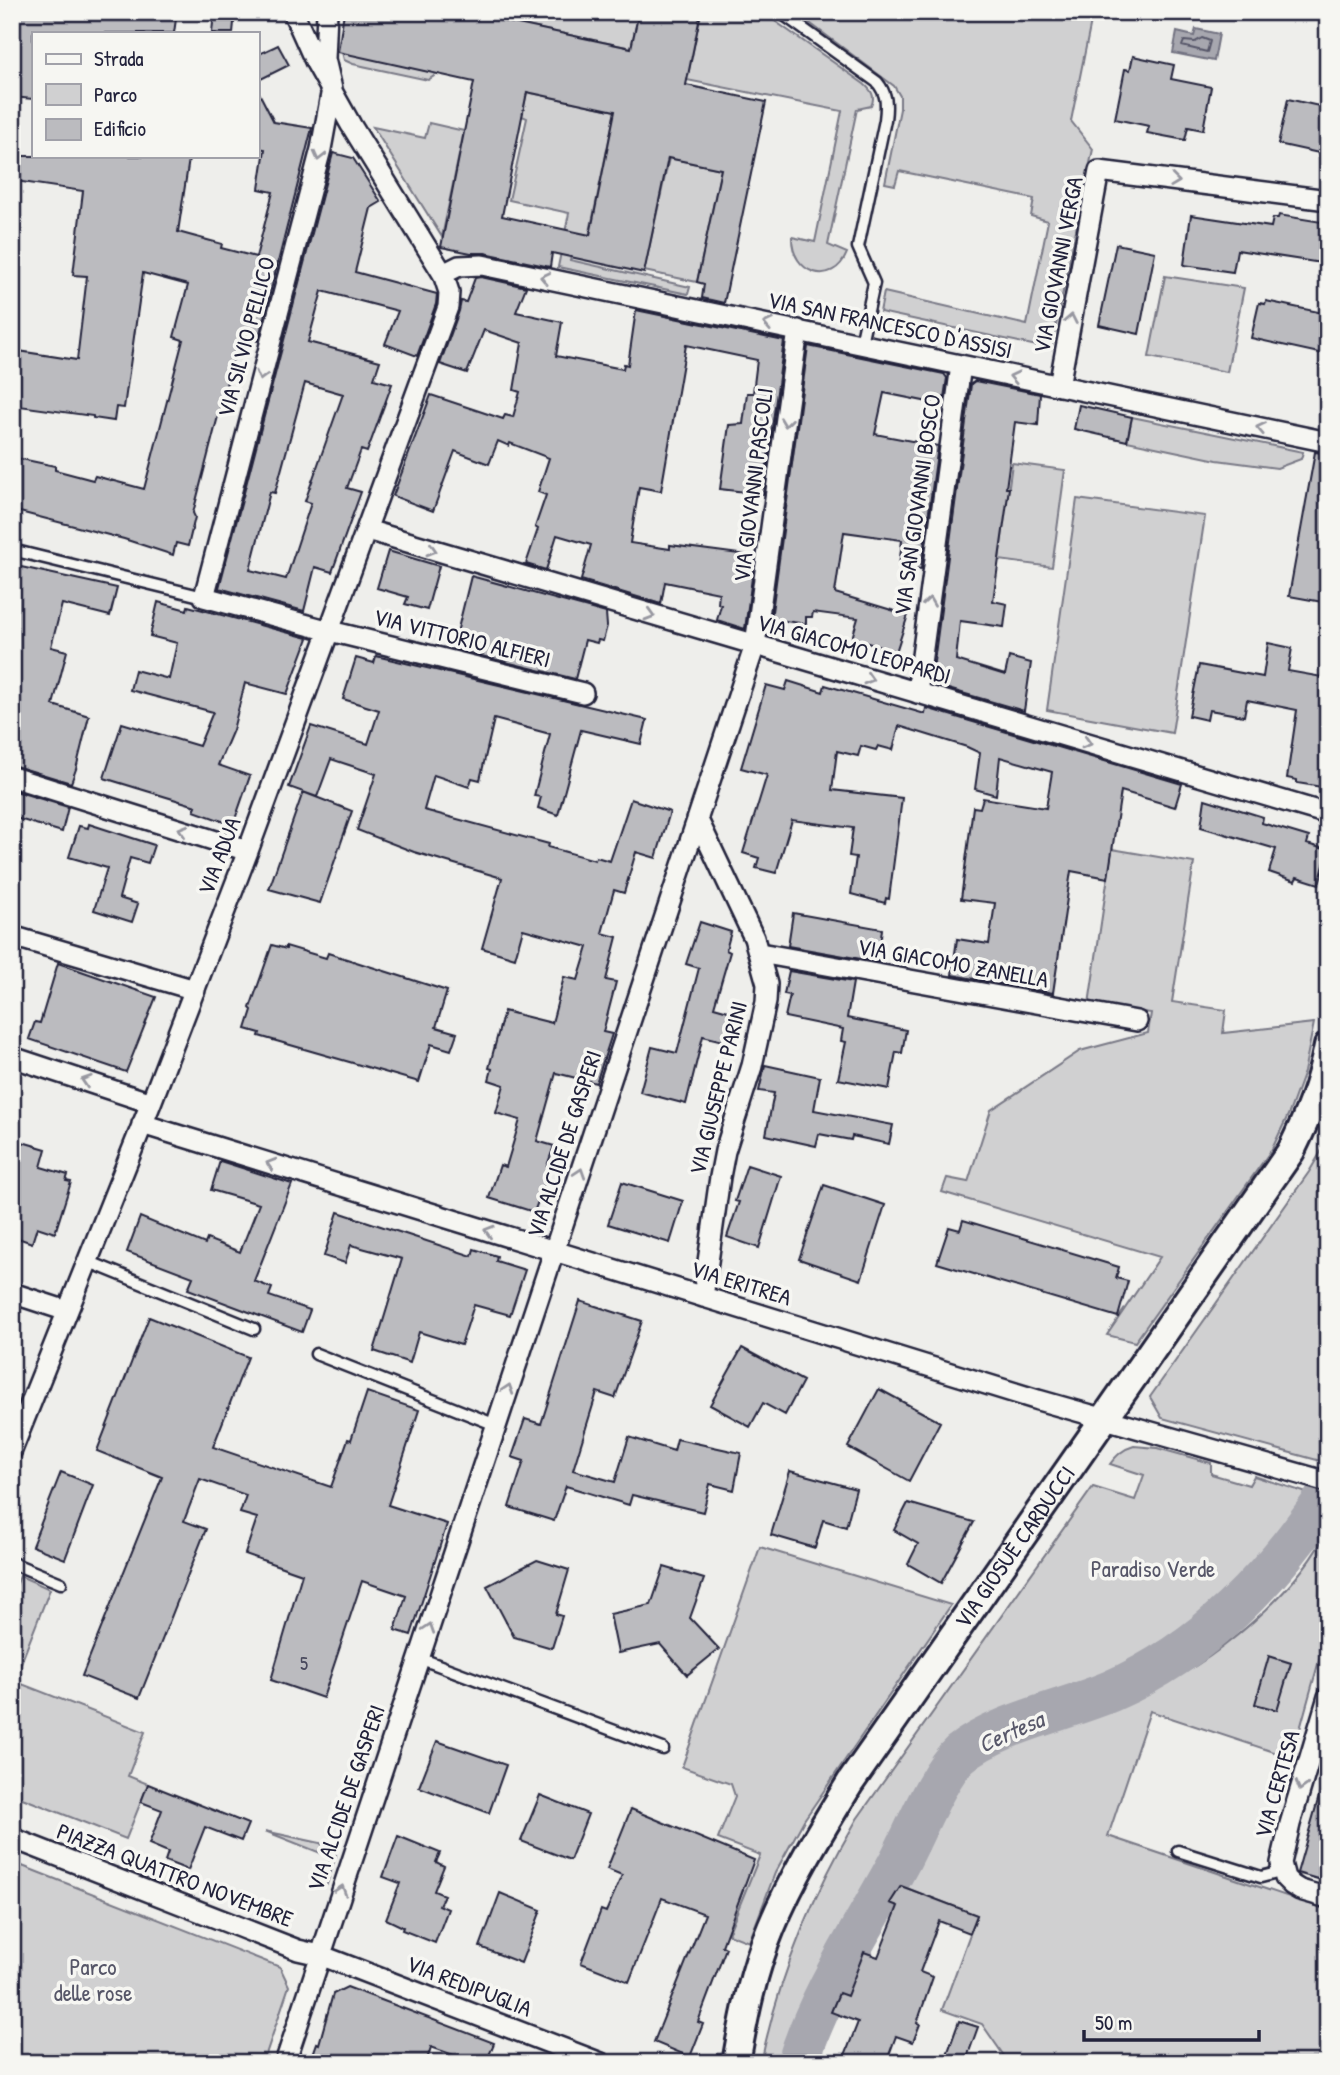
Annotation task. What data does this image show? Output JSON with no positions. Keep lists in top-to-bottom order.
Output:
{
  "streets": {
    "street": [
      "VIA GIOVANNI VERGA",
      "VIA SAN FRANCESCO D'ASSISI",
      "VIA SILVIO PELLICO",
      "VIA GIOVANNI PASCOLI",
      "VIA SAN GIOVANNI BOSCO",
      "VIA VITTORIO ALFIERI",
      "VIA GIACOMO LEOPARDI",
      "VIA ADUA",
      "VIA GIACOMO ZANELLA",
      "VIA GIUSEPPE PARINI",
      "VIA ALCIDE DE GASPERI",
      "VIA ERITREA",
      "VIA GIOSUÈ CARDUCCI",
      "VIA CERTESA",
      "PIAZZA QUATTRO NOVEMBRE",
      "VIA REDIPUGLIA"
    ]
  },
  "crossings": [
    ["VIA GIOVANNI VERGA", "VIA SAN FRANCESCO D'ASSISI"],
    ["VIA SAN FRANCESCO D'ASSISI", "VIA GIOVANNI PASCOLI"],
    ["VIA SAN FRANCESCO D'ASSISI", "VIA SAN GIOVANNI BOSCO"],
    ["VIA SAN FRANCESCO D'ASSISI", "VIA ADUA"],
    ["VIA GIOVANNI PASCOLI", "VIA GIACOMO LEOPARDI"],
    ["VIA GIOVANNI PASCOLI", "VIA ALCIDE DE GASPERI"],
    ["VIA SAN GIOVANNI BOSCO", "VIA GIACOMO LEOPARDI"],
    ["VIA VITTORIO ALFIERI", "VIA ADUA"],
    ["VIA GIACOMO LEOPARDI", "VIA ADUA"],
    ["VIA GIACOMO LEOPARDI", "VIA ALCIDE DE GASPERI"],
    ["VIA ADUA", "VIA ERITREA"],
    ["VIA GIACOMO ZANELLA", "VIA GIUSEPPE PARINI"],
    ["VIA GIUSEPPE PARINI", "VIA ALCIDE DE GASPERI"],
    ["VIA GIUSEPPE PARINI", "VIA ERITREA"],
    ["VIA ALCIDE DE GASPERI", "VIA ERITREA"],
    ["VIA ALCIDE DE GASPERI", "PIAZZA QUATTRO NOVEMBRE"],
    ["VIA ALCIDE DE GASPERI", "VIA REDIPUGLIA"],
    ["VIA ERITREA", "VIA GIOSUÈ CARDUCCI"],
    ["PIAZZA QUATTRO NOVEMBRE", "VIA REDIPUGLIA"]
  ],
  "one_way": [
    "VIA SAN FRANCESCO D'ASSISI",
    "VIA SILVIO PELLICO",
    "VIA GIOVANNI PASCOLI",
    "VIA SAN GIOVANNI BOSCO",
    "VIA GIACOMO LEOPARDI",
    "VIA ALCIDE DE GASPERI",
    "VIA CERTESA"
  ],
  "water": ["Certesa"],
  "parks": ["Paradiso Verde", "Parco delle rose"],
  "house_numbers": ["5"],
  "legend": ["Strada", "Parco", "Edificio"],
  "scale_bar": "50 m"
}
